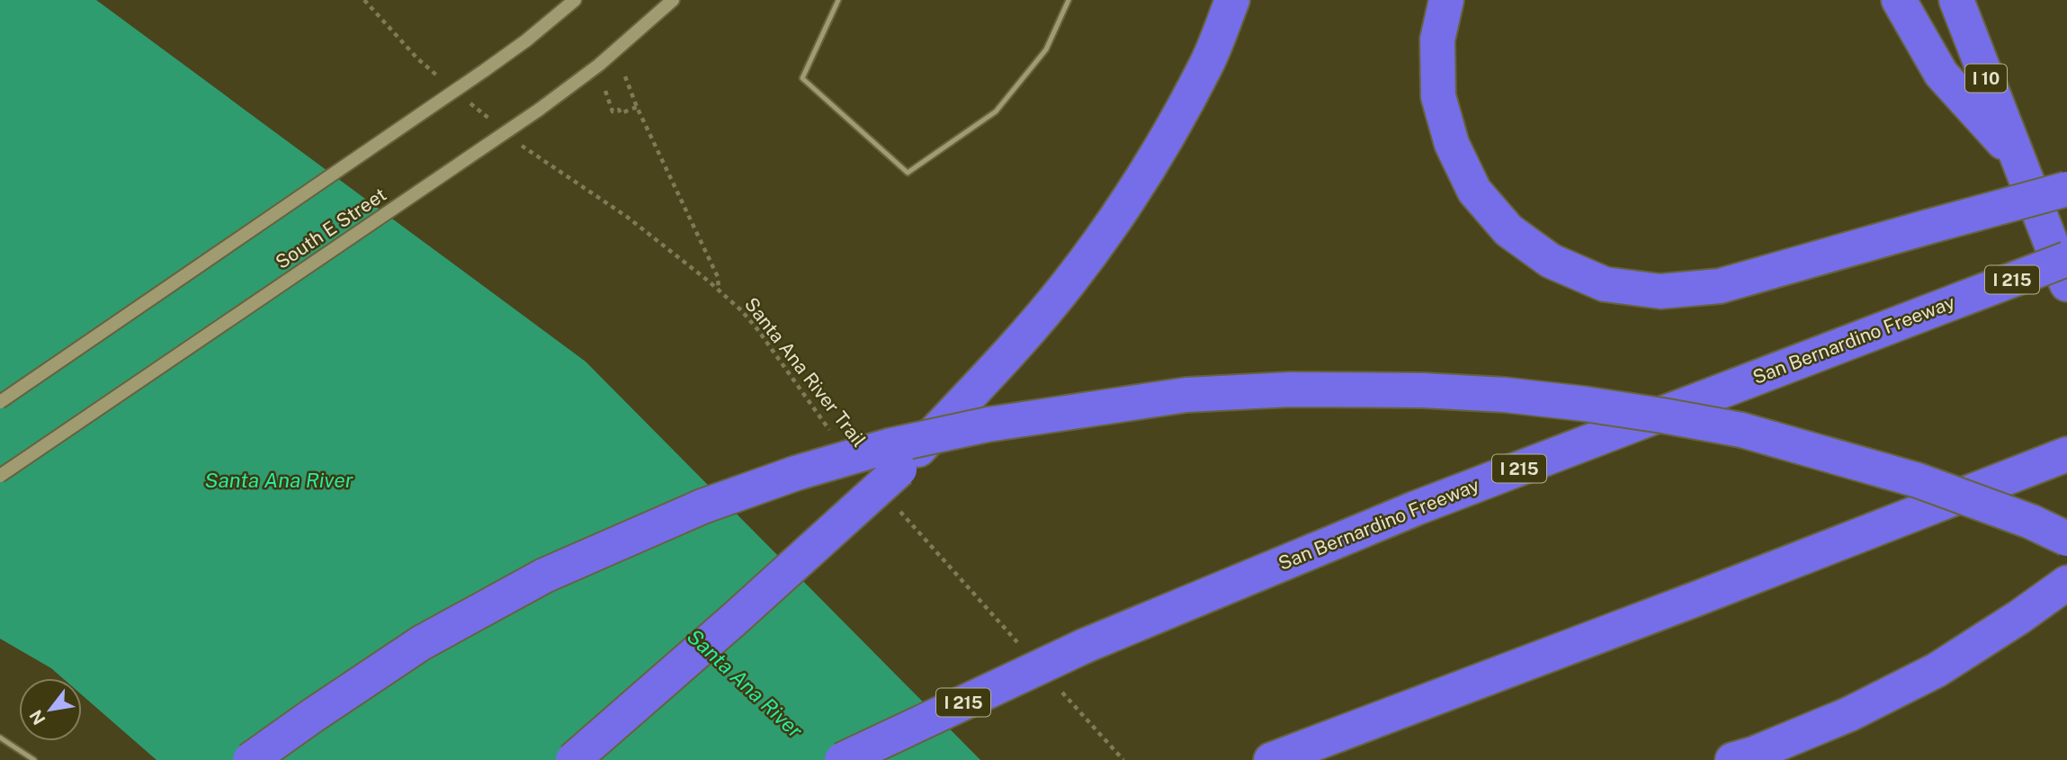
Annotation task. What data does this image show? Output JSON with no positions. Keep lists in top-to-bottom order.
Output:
{
  "streets": {
    "highway": ["I 10", "I 215", "San Bernardino Freeway"],
    "main road": ["South E Street"],
    "path": ["Santa Ana River Trail"]
  },
  "water": ["Santa Ana River"],
  "north": "bottom left"
}
